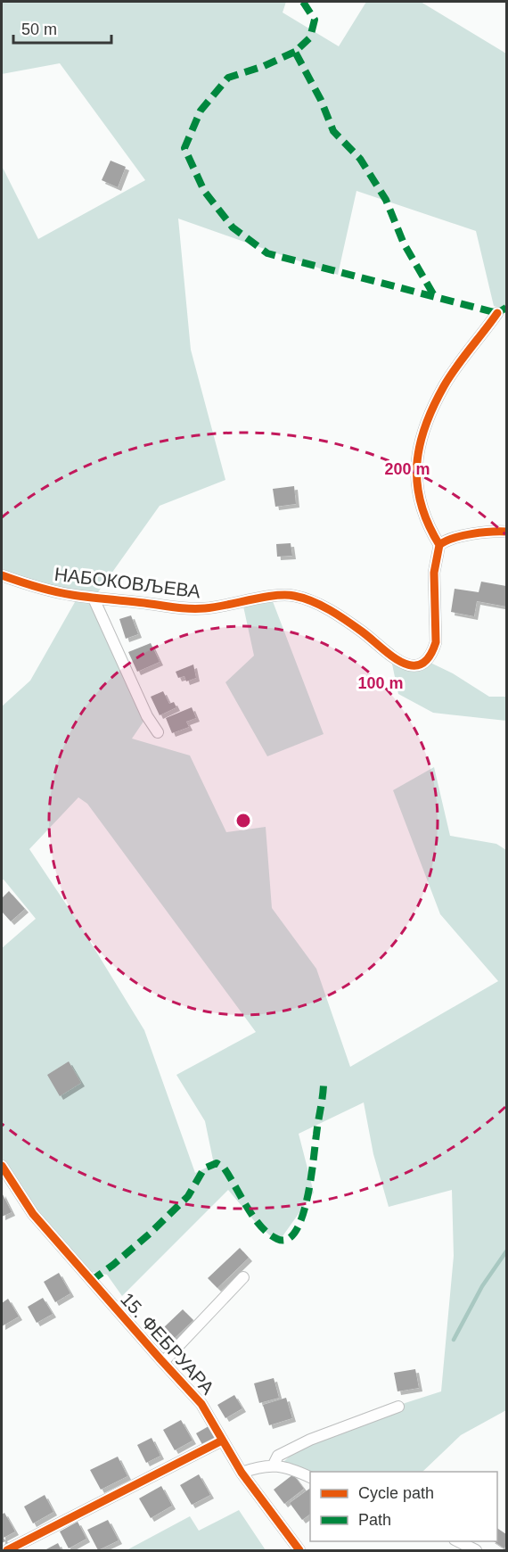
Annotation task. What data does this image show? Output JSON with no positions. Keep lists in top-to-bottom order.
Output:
{
  "streets": {
    "street": ["НАБОКОВЉЕВА", "15. ФЕБРУАРА"]
  },
  "legend": ["Cycle path", "Path"],
  "scale_bar": "50 m",
  "rings": ["200 m", "100 m"]
}
